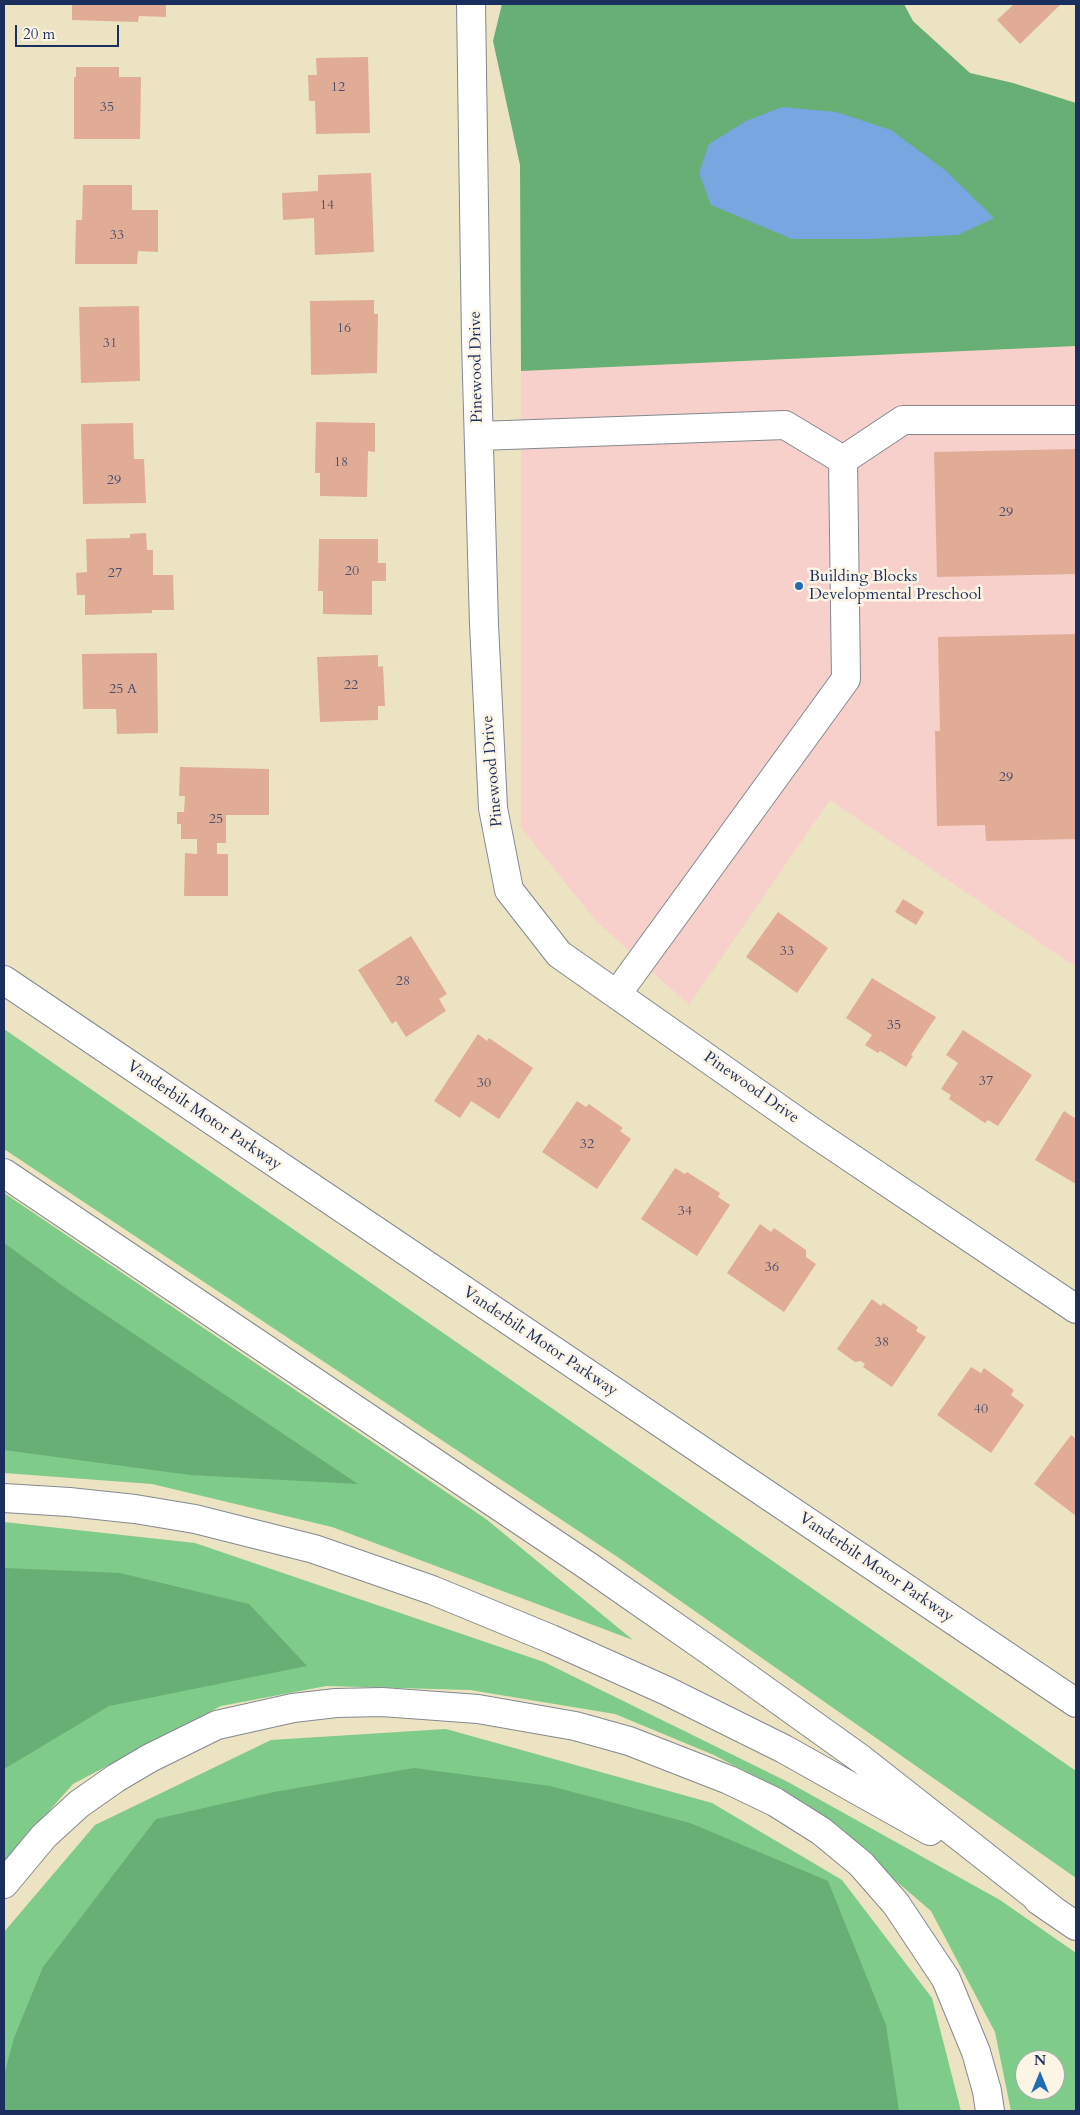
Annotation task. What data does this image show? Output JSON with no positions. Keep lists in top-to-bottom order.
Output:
{
  "streets": {
    "main road": ["Pinewood Drive", "Vanderbilt Motor Parkway"]
  },
  "places": ["Building Blocks Developmental Preschool"],
  "house_numbers": [
    "12",
    "35",
    "14",
    "33",
    "16",
    "31",
    "18",
    "29",
    "29",
    "20",
    "27",
    "22",
    "25 A",
    "29",
    "25",
    "33",
    "28",
    "35",
    "37",
    "30",
    "32",
    "34",
    "36",
    "38",
    "40"
  ],
  "scale_bar": "20 m",
  "north": "top"
}
